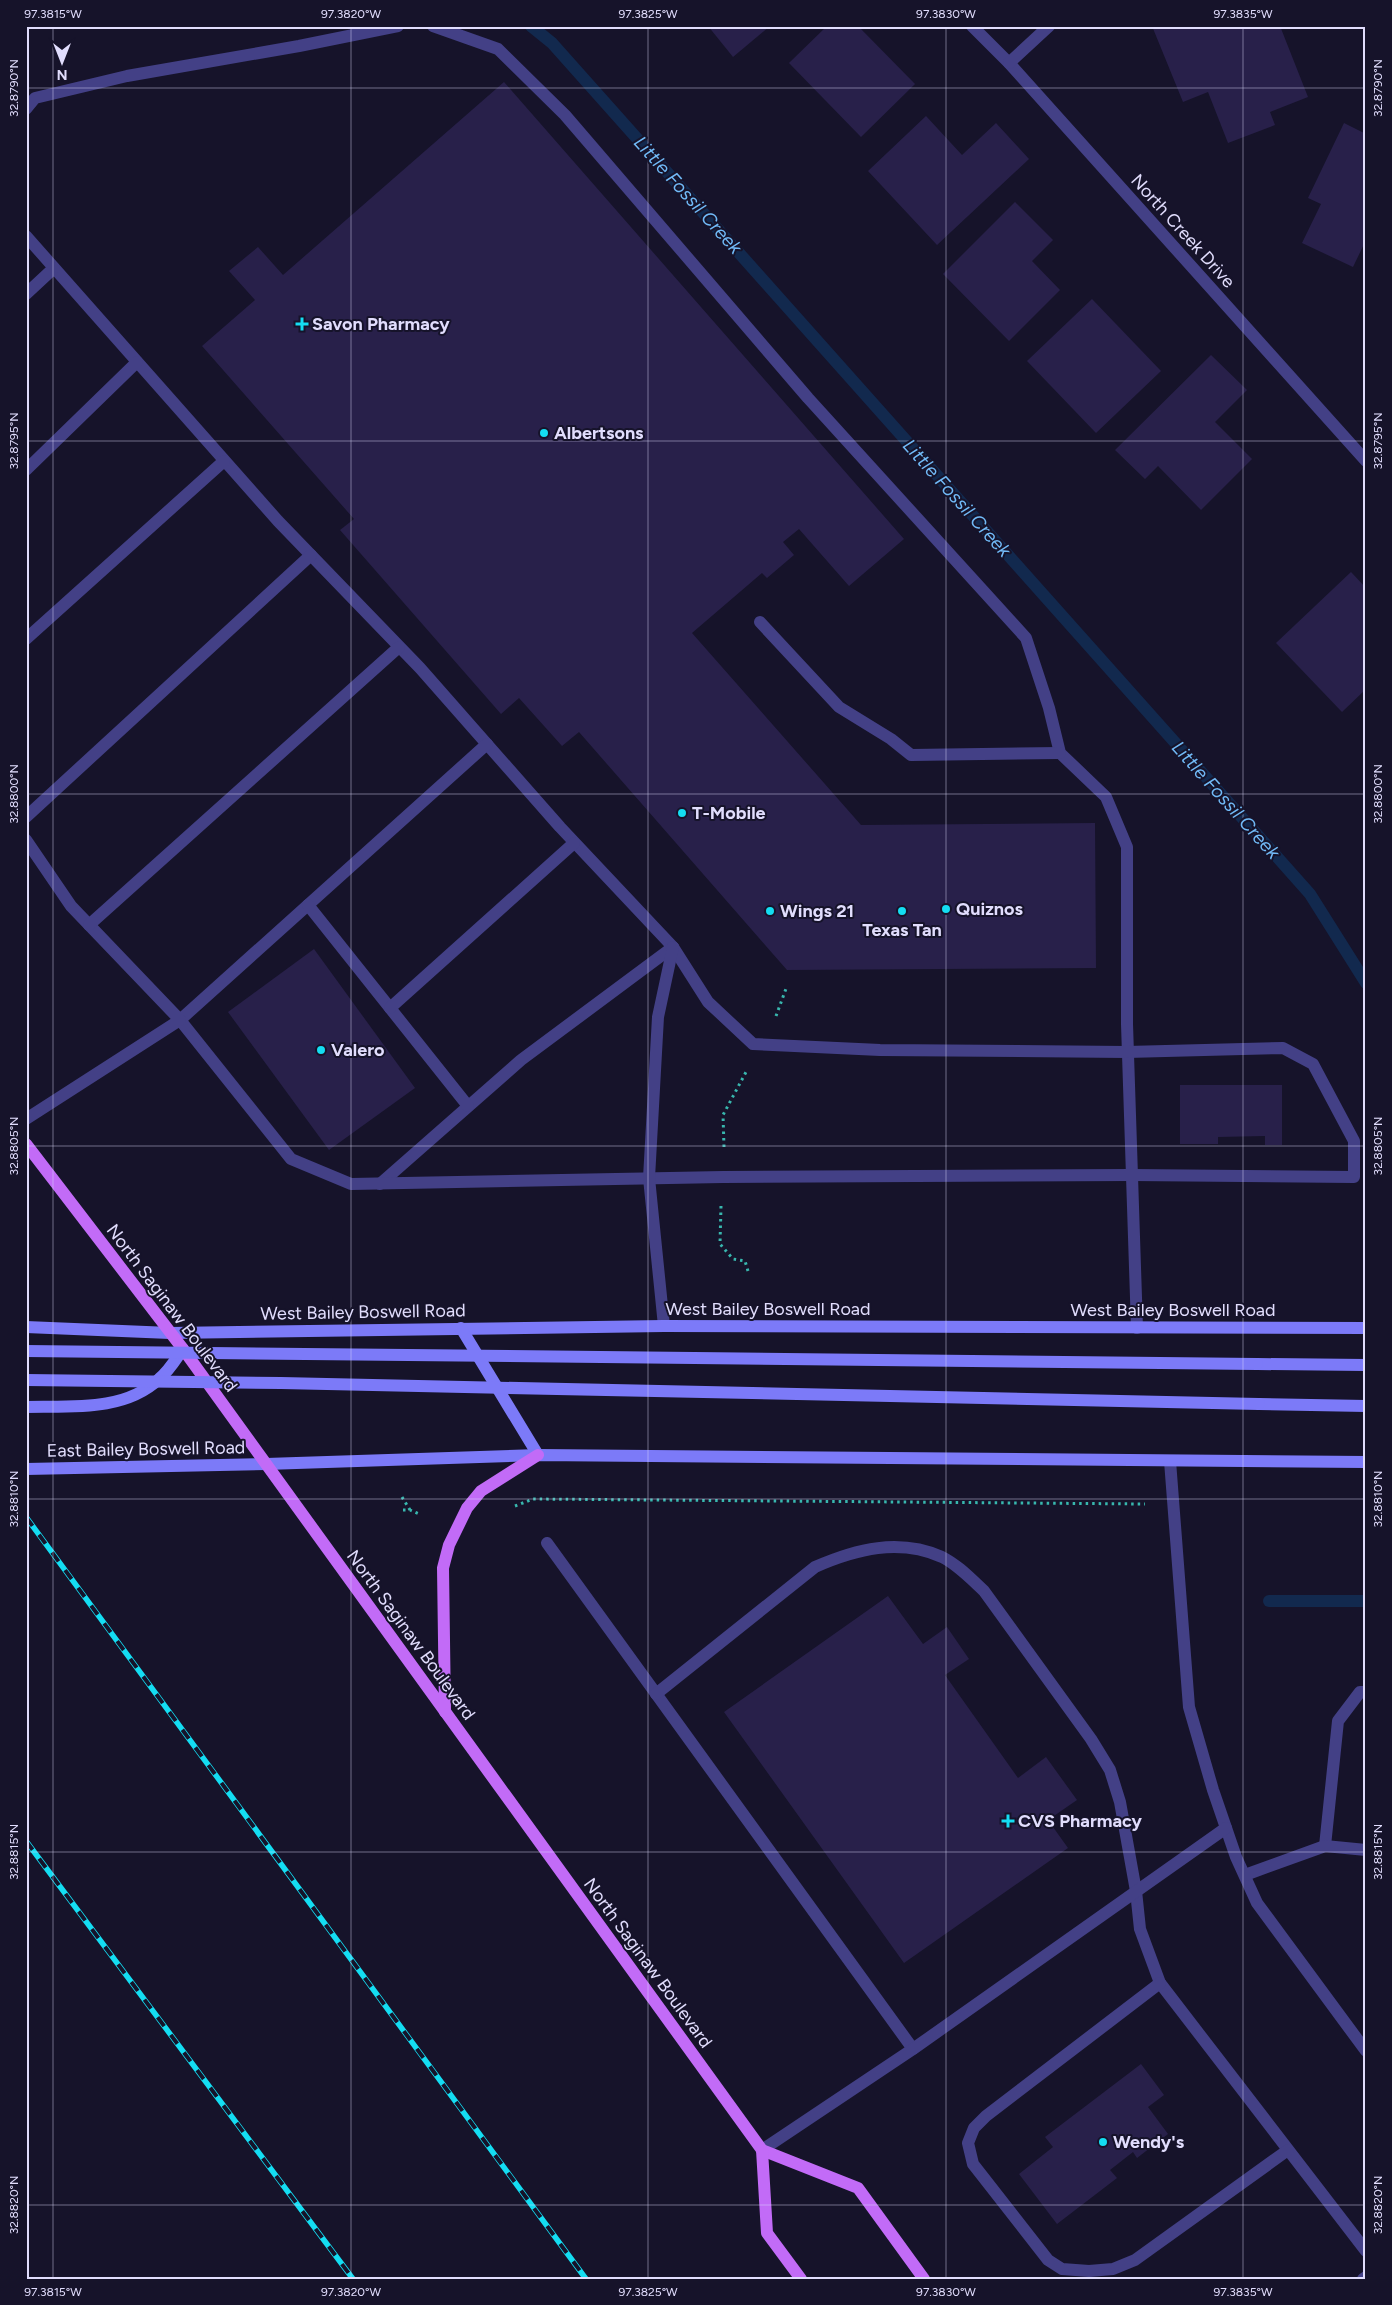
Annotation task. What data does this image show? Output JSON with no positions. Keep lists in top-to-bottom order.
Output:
{
  "streets": {
    "main road": ["North Saginaw Boulevard", "West Bailey Boswell Road", "East Bailey Boswell Road"],
    "street": ["North Creek Drive"]
  },
  "crossings": [
    ["North Saginaw Boulevard", "West Bailey Boswell Road"],
    ["North Saginaw Boulevard", "East Bailey Boswell Road"]
  ],
  "water": ["Little Fossil Creek"],
  "places": {
    "health": ["Savon Pharmacy", "CVS Pharmacy"],
    "other": [
      "Albertsons",
      "T-Mobile",
      "Quiznos",
      "Wings 21",
      "Texas Tan",
      "Valero",
      "Wendy's"
    ]
  },
  "north": "bottom",
  "coordinates": [
    "97.3815°W",
    "97.3820°W",
    "97.3825°W",
    "97.3830°W",
    "97.3835°W",
    "32.8790°N",
    "32.8795°N",
    "32.8800°N",
    "32.8805°N",
    "32.8810°N",
    "32.8815°N",
    "32.8820°N"
  ]
}
